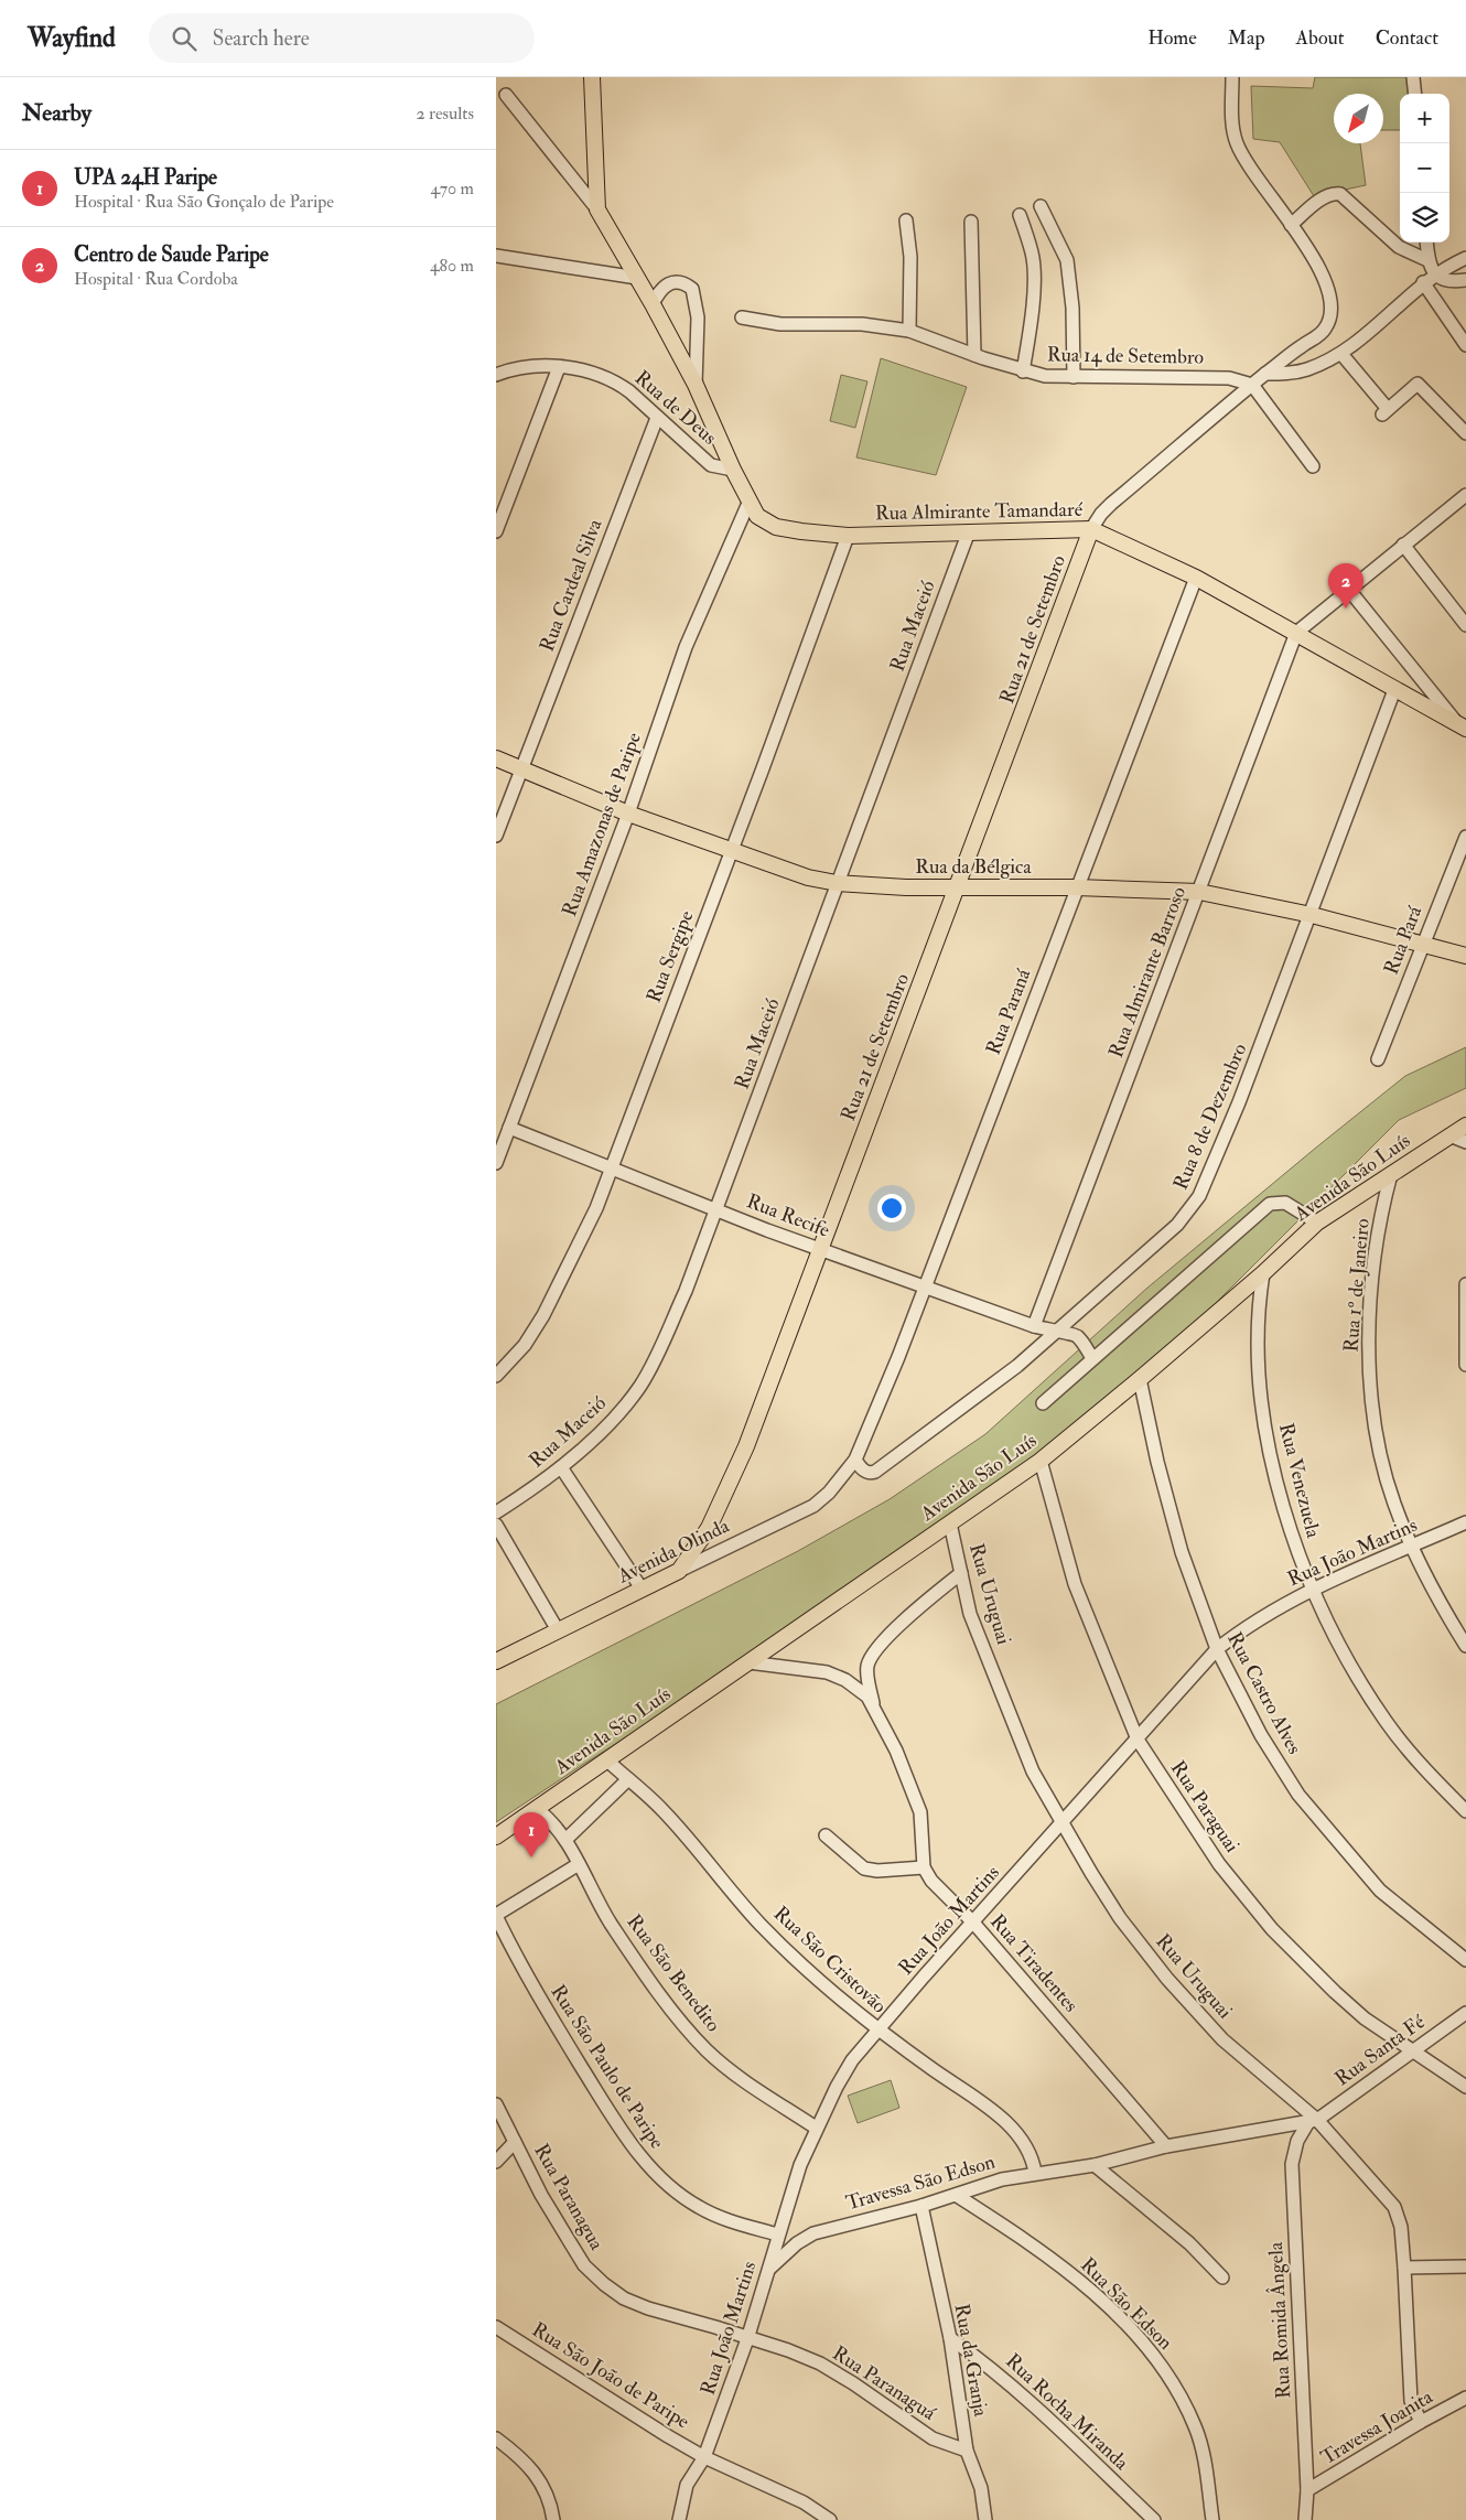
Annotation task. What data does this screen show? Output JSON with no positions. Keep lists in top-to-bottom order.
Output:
{
  "streets": {
    "main road": [
      "Rua Almirante Tamandaré",
      "Rua 21 de Setembro",
      "Rua da Bélgica",
      "Avenida São Luís",
      "Avenida Olinda"
    ],
    "street": [
      "Rua 14 de Setembro",
      "Rua de Deus",
      "Rua Cardeal Silva",
      "Rua Maceió",
      "Rua Amazonas de Paripe",
      "Rua Pará",
      "Rua Sergipe",
      "Rua Almirante Barroso",
      "Rua Paraná",
      "Rua 8 de Dezembro",
      "Rua Recife",
      "Rua 1º de Janeiro",
      "Rua Venezuela",
      "Rua João Martins",
      "Rua Uruguai",
      "Rua Castro Alves",
      "Rua Paraguai",
      "Rua São Cristovão",
      "Rua Tiradentes",
      "Rua São Benedito",
      "Rua Santa Fé",
      "Rua São Paulo de Paripe",
      "Travessa São Edson",
      "Rua Paranagua",
      "Rua São Edson",
      "Rua Romida Ângela",
      "Rua da Granja",
      "Rua São João de Paripe",
      "Rua Paranaguá",
      "Rua Rocha Miranda",
      "Travessa Joanita"
    ]
  },
  "crossings": [
    ["Rua de Deus", "Rua Almirante Tamandaré"],
    ["Rua de Deus", "Rua Cardeal Silva"],
    ["Rua Almirante Tamandaré", "Rua Maceió"],
    ["Rua Almirante Tamandaré", "Rua 21 de Setembro"],
    ["Rua Almirante Tamandaré", "Rua Amazonas de Paripe"],
    ["Rua Almirante Tamandaré", "Rua Sergipe"],
    ["Rua Almirante Tamandaré", "Rua Almirante Barroso"],
    ["Rua Almirante Tamandaré", "Rua Paraná"],
    ["Rua Almirante Tamandaré", "Rua 8 de Dezembro"],
    ["Rua Cardeal Silva", "Rua da Bélgica"],
    ["Rua Maceió", "Rua da Bélgica"],
    ["Rua Maceió", "Rua Recife"],
    ["Rua 21 de Setembro", "Rua da Bélgica"],
    ["Rua 21 de Setembro", "Rua Recife"],
    ["Rua 21 de Setembro", "Avenida Olinda"],
    ["Rua Amazonas de Paripe", "Rua da Bélgica"],
    ["Rua Amazonas de Paripe", "Rua Recife"],
    ["Rua da Bélgica", "Rua Pará"],
    ["Rua da Bélgica", "Rua Sergipe"],
    ["Rua da Bélgica", "Rua Almirante Barroso"],
    ["Rua da Bélgica", "Rua Paraná"],
    ["Rua da Bélgica", "Rua 8 de Dezembro"],
    ["Rua Sergipe", "Rua Recife"],
    ["Rua Almirante Barroso", "Rua Recife"],
    ["Rua Paraná", "Rua 8 de Dezembro"],
    ["Rua Paraná", "Rua Recife"],
    ["Rua Paraná", "Avenida Olinda"],
    ["Rua 8 de Dezembro", "Rua Recife"],
    ["Rua 8 de Dezembro", "Avenida Olinda"],
    ["Avenida São Luís", "Rua 1º de Janeiro"],
    ["Avenida São Luís", "Rua Venezuela"],
    ["Avenida São Luís", "Rua Uruguai"],
    ["Avenida São Luís", "Rua Castro Alves"],
    ["Avenida São Luís", "Rua Paraguai"],
    ["Avenida São Luís", "Rua São Cristovão"],
    ["Avenida São Luís", "Rua São Benedito"],
    ["Rua 1º de Janeiro", "Rua João Martins"],
    ["Rua Venezuela", "Rua João Martins"],
    ["Rua João Martins", "Rua Uruguai"],
    ["Rua João Martins", "Rua Castro Alves"],
    ["Rua João Martins", "Rua Paraguai"],
    ["Rua João Martins", "Rua São Cristovão"],
    ["Rua João Martins", "Rua Tiradentes"],
    ["Rua João Martins", "Rua São Benedito"],
    ["Rua João Martins", "Rua São Paulo de Paripe"],
    ["Rua João Martins", "Travessa São Edson"],
    ["Rua João Martins", "Rua Paranagua"],
    ["Rua João Martins", "Rua São João de Paripe"],
    ["Rua João Martins", "Rua Paranaguá"],
    ["Rua Uruguai", "Rua Santa Fé"],
    ["Rua Uruguai", "Travessa São Edson"],
    ["Rua Uruguai", "Rua Romida Ângela"],
    ["Rua Uruguai", "Travessa Joanita"],
    ["Rua Paraguai", "Rua Santa Fé"],
    ["Rua São Cristovão", "Travessa São Edson"],
    ["Rua Tiradentes", "Travessa São Edson"],
    ["Rua Santa Fé", "Travessa São Edson"],
    ["Rua Santa Fé", "Rua Romida Ângela"],
    ["Travessa São Edson", "Rua São Edson"],
    ["Travessa São Edson", "Rua Romida Ângela"],
    ["Travessa São Edson", "Rua da Granja"],
    ["Rua Paranagua", "Rua Paranaguá"],
    ["Rua Romida Ângela", "Travessa Joanita"],
    ["Rua da Granja", "Rua Paranaguá"],
    ["Rua da Granja", "Rua Rocha Miranda"]
  ],
  "north": "bottom left",
  "page": {
    "header": "Wayfind",
    "search": "Search here",
    "nav": [
      "Home",
      "Map",
      "About",
      "Contact"
    ],
    "heading": ["Nearby", "2 results"],
    "map_buttons": ["+", "−"],
    "list": [
      {
        "mark": "1",
        "name": "UPA 24H Paripe",
        "note": "Hospital · Rua São Gonçalo de Paripe",
        "value": "470 m"
      },
      {
        "mark": "2",
        "name": "Centro de Saude Paripe",
        "note": "Hospital · Rua Cordoba",
        "value": "480 m"
      }
    ],
    "pins": ["2", "1"]
  }
}
